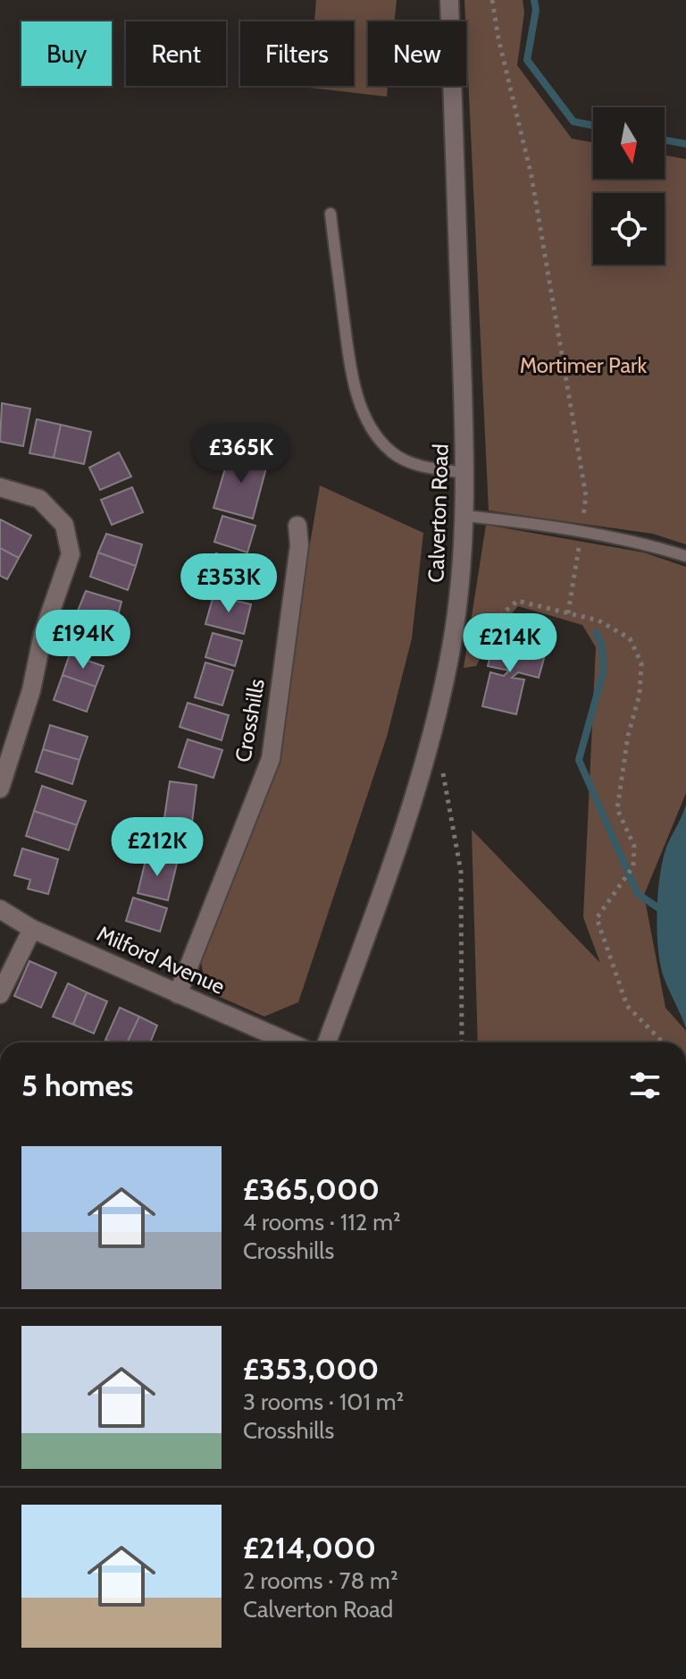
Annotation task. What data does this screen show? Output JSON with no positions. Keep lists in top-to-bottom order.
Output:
{
  "streets": {
    "street": ["Calverton Road", "Crosshills", "Milford Avenue"]
  },
  "crossings": [
    ["Crosshills", "Milford Avenue"]
  ],
  "parks": ["Mortimer Park"],
  "north": "bottom",
  "page": {
    "chip": [
      "Buy",
      "Rent",
      "Filters",
      "New"
    ],
    "price": [
      "£365K",
      "£353K",
      "£194K",
      "£214K",
      "£212K"
    ],
    "heading": "5 homes",
    "list": [
      {
        "name": "£365,000",
        "note": "4 rooms · 112 m² · Crosshills"
      },
      {
        "name": "£353,000",
        "note": "3 rooms · 101 m² · Crosshills"
      },
      {
        "name": "£214,000",
        "note": "2 rooms · 78 m² · Calverton Road"
      }
    ]
  }
}
